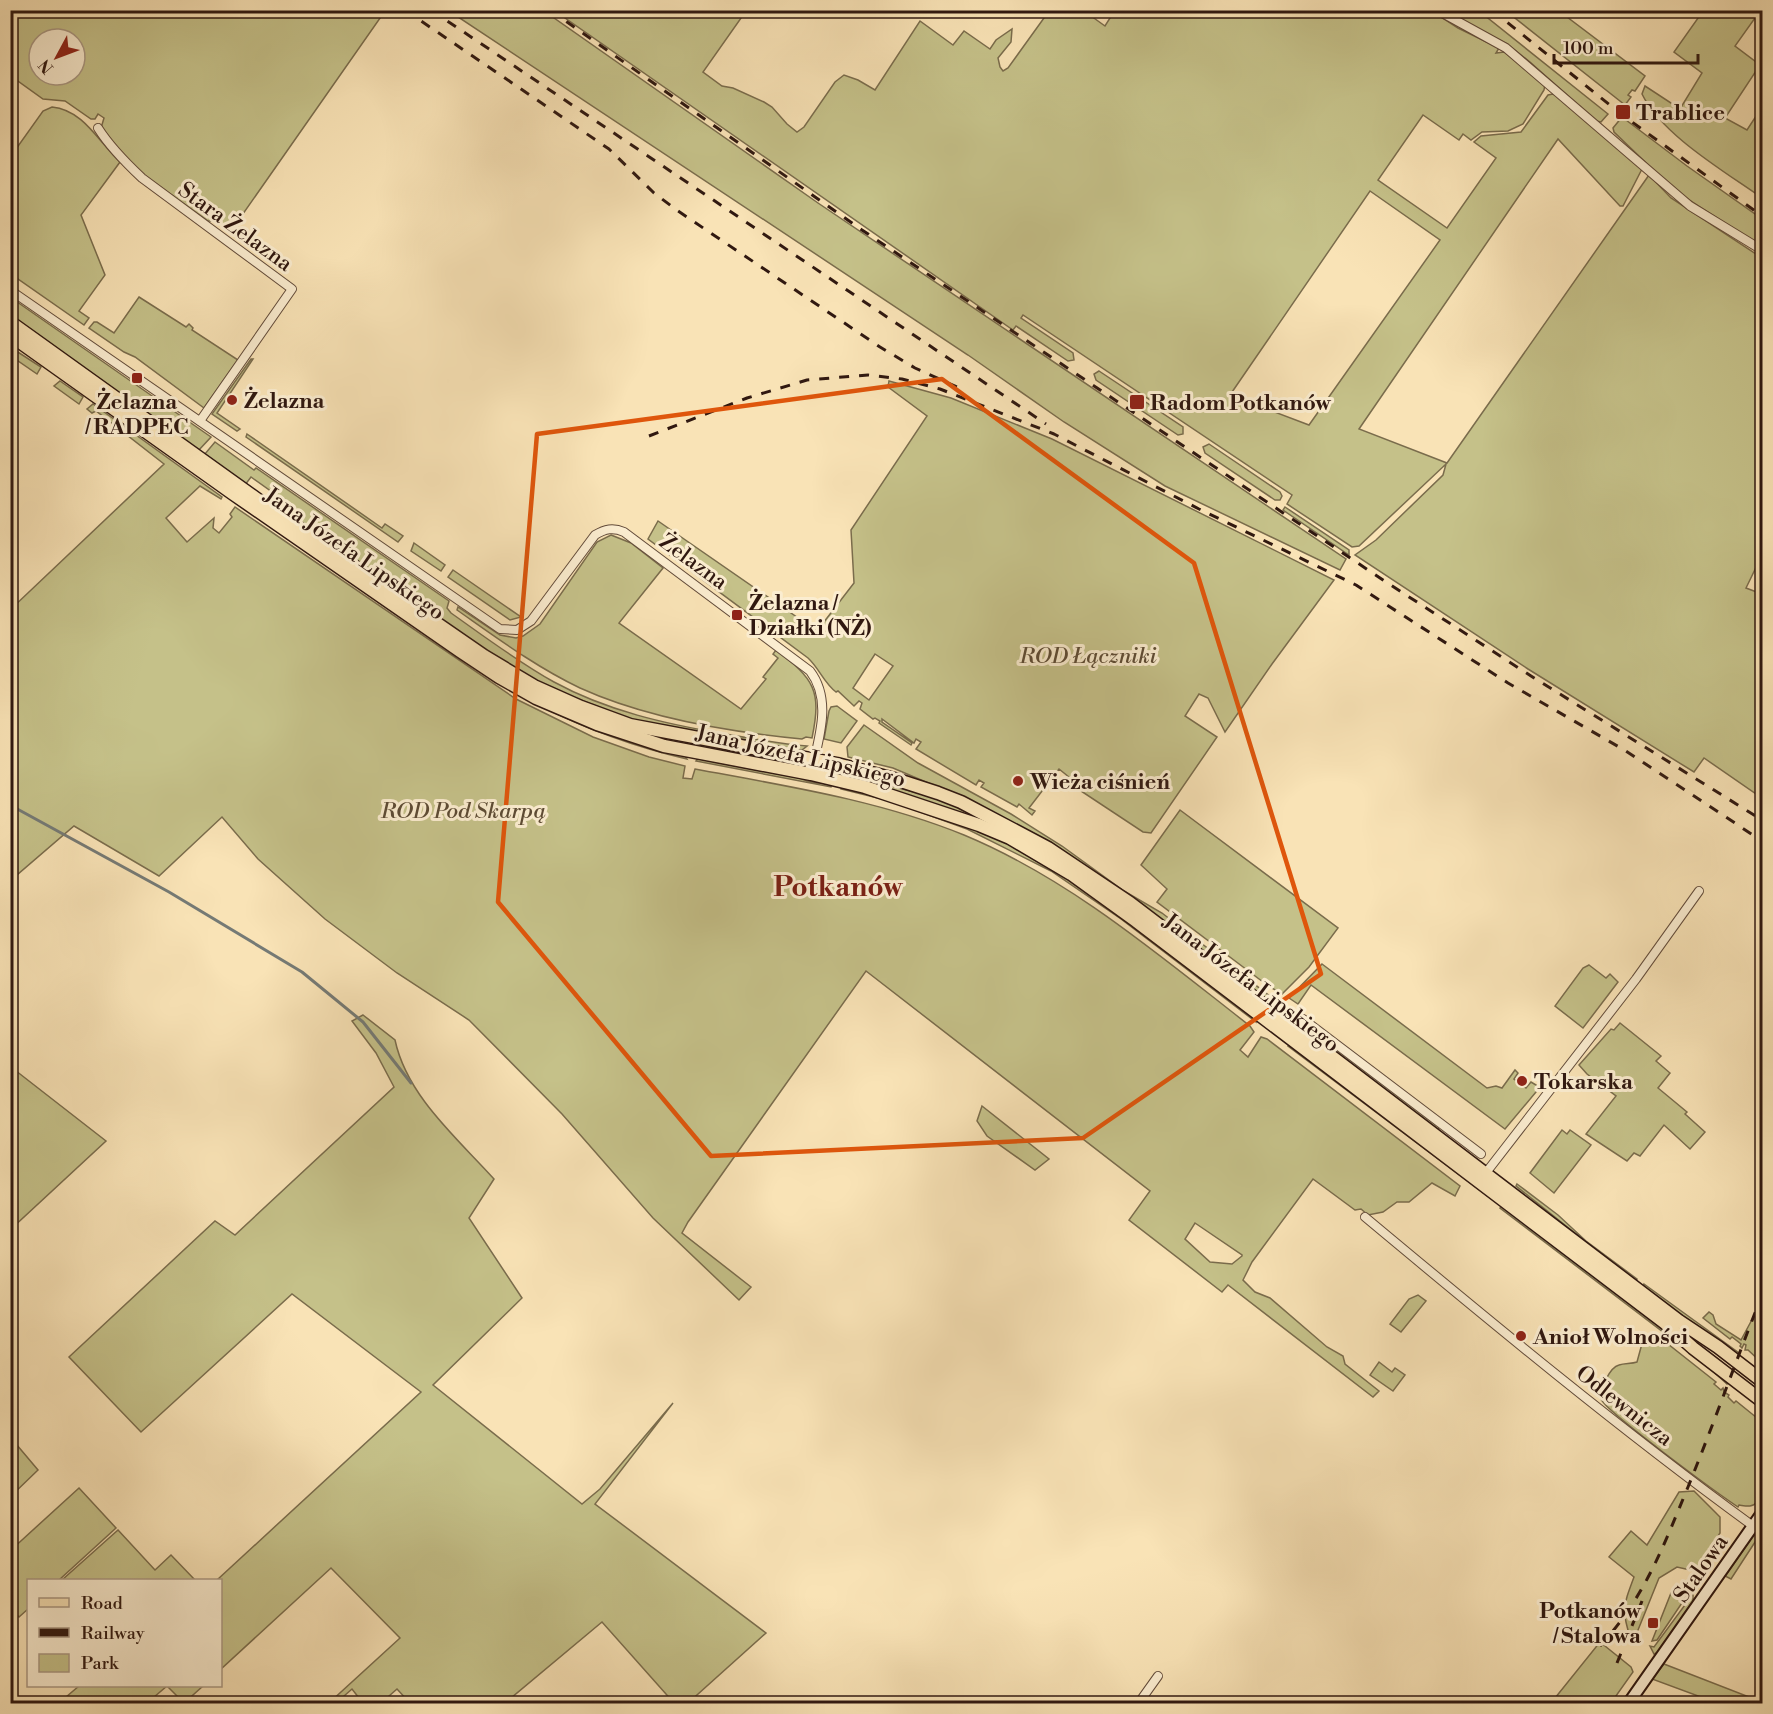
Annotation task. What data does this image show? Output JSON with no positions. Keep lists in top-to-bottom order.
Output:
{
  "streets": {
    "main road": ["Jana Józefa Lipskiego"],
    "street": [
      "Stara Żelazna",
      "Żelazna",
      "Odlewnicza",
      "Stalowa"
    ]
  },
  "crossings": [
    ["Stara Żelazna", "Żelazna"],
    ["Jana Józefa Lipskiego", "Żelazna"],
    ["Odlewnicza", "Stalowa"]
  ],
  "districts": ["Potkanów"],
  "parks": ["ROD Łączniki", "ROD Pod Skarpą"],
  "places": {
    "transit": [
      "Trablice",
      "Żelazna / RADPEC",
      "Radom Potkanów",
      "Żelazna / Działki (NŻ)",
      "Potkanów / Stalowa"
    ],
    "other": [
      "Żelazna",
      "Wieża ciśnień",
      "Tokarska",
      "Anioł Wolności"
    ]
  },
  "legend": ["Road", "Railway", "Park"],
  "scale_bar": "100 m",
  "north": "bottom left"
}
